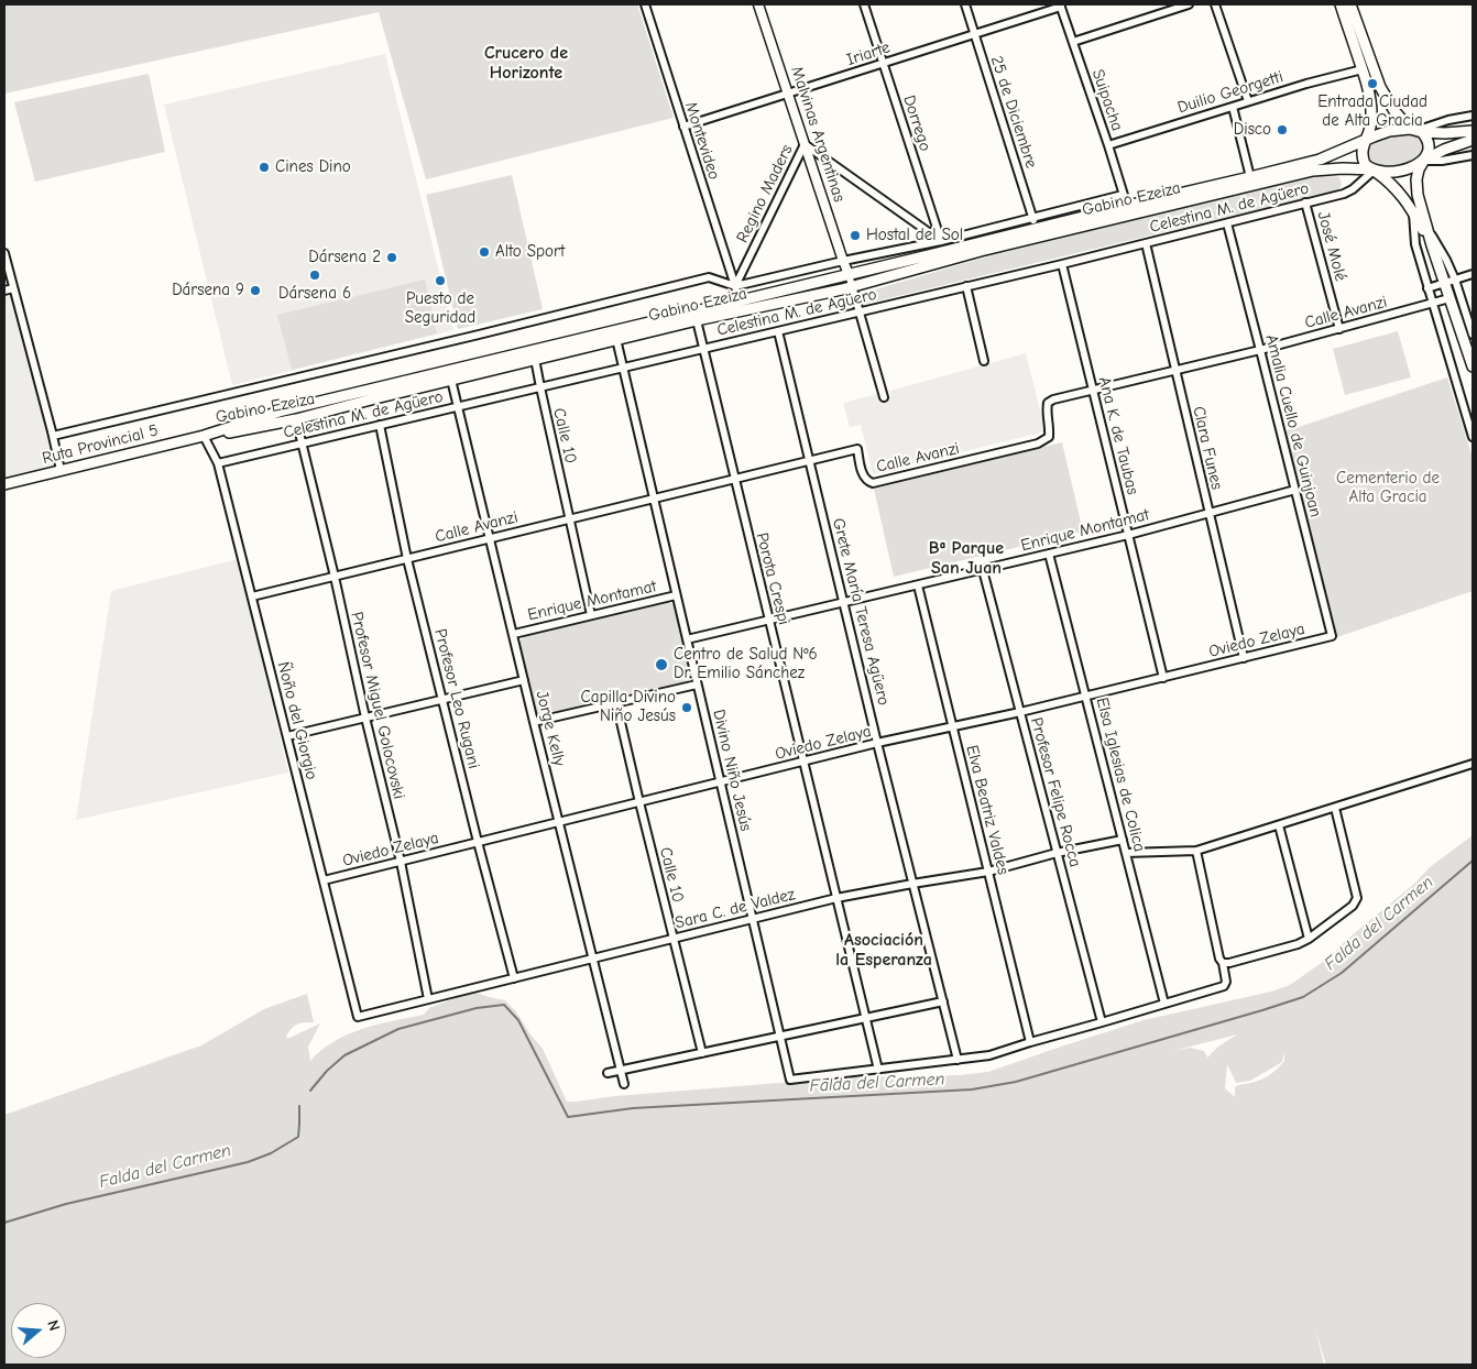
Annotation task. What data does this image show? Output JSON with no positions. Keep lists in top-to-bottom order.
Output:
{
  "streets": {
    "main road": ["Gabino Ezeiza", "Ruta Provincial 5"],
    "street": [
      "Iriarte",
      "Duilio Georgetti",
      "Suipacha",
      "25 de Diciembre",
      "Dorrego",
      "Malvinas Argentinas",
      "Montevideo",
      "Regino Maders",
      "Celestina M. de Agüero",
      "José Molé",
      "Calle Avanzi",
      "Amalia Cuello de Guinjoan",
      "Calle 10",
      "Ana K. de Taubas",
      "Clara Funes",
      "Enrique Montamat",
      "Porota Crespi",
      "Grete María Teresa Agüero",
      "Oviedo Zelaya",
      "Profesor Leo Rugani",
      "Profesor Miguel Golocovski",
      "Ñoño del Giorgio",
      "Jorge Kelly",
      "Divino Niño Jesús",
      "Elsa Iglesias de Colica",
      "Profesor Felipe Rocca",
      "Elva Beatriz Valdes",
      "Sara C. de Valdez"
    ]
  },
  "crossings": [
    ["Iriarte", "Suipacha"],
    ["Iriarte", "25 de Diciembre"],
    ["Iriarte", "Dorrego"],
    ["Iriarte", "Malvinas Argentinas"],
    ["Iriarte", "Montevideo"],
    ["Duilio Georgetti", "Suipacha"],
    ["Suipacha", "Gabino Ezeiza"],
    ["25 de Diciembre", "Gabino Ezeiza"],
    ["Dorrego", "Regino Maders"],
    ["Dorrego", "Gabino Ezeiza"],
    ["Malvinas Argentinas", "Regino Maders"],
    ["Malvinas Argentinas", "Gabino Ezeiza"],
    ["Montevideo", "Regino Maders"],
    ["Montevideo", "Gabino Ezeiza"],
    ["Gabino Ezeiza", "Celestina M. de Agüero"],
    ["Gabino Ezeiza", "Calle 10"],
    ["Gabino Ezeiza", "Ruta Provincial 5"],
    ["Gabino Ezeiza", "Porota Crespi"],
    ["Gabino Ezeiza", "Profesor Miguel Golocovski"],
    ["Gabino Ezeiza", "Ñoño del Giorgio"],
    ["Gabino Ezeiza", "Jorge Kelly"],
    ["Gabino Ezeiza", "Divino Niño Jesús"],
    ["Celestina M. de Agüero", "José Molé"],
    ["Celestina M. de Agüero", "Amalia Cuello de Guinjoan"],
    ["Celestina M. de Agüero", "Calle 10"],
    ["Celestina M. de Agüero", "Ana K. de Taubas"],
    ["Celestina M. de Agüero", "Clara Funes"],
    ["Celestina M. de Agüero", "Porota Crespi"],
    ["Celestina M. de Agüero", "Grete María Teresa Agüero"],
    ["Celestina M. de Agüero", "Profesor Leo Rugani"],
    ["Celestina M. de Agüero", "Profesor Miguel Golocovski"],
    ["Celestina M. de Agüero", "Ñoño del Giorgio"],
    ["Celestina M. de Agüero", "Jorge Kelly"],
    ["Celestina M. de Agüero", "Divino Niño Jesús"],
    ["José Molé", "Calle Avanzi"],
    ["Calle Avanzi", "Amalia Cuello de Guinjoan"],
    ["Calle Avanzi", "Calle 10"],
    ["Calle Avanzi", "Ana K. de Taubas"],
    ["Calle Avanzi", "Clara Funes"],
    ["Calle Avanzi", "Porota Crespi"],
    ["Calle Avanzi", "Grete María Teresa Agüero"],
    ["Calle Avanzi", "Profesor Leo Rugani"],
    ["Calle Avanzi", "Profesor Miguel Golocovski"],
    ["Calle Avanzi", "Ñoño del Giorgio"],
    ["Calle Avanzi", "Jorge Kelly"],
    ["Calle Avanzi", "Divino Niño Jesús"],
    ["Amalia Cuello de Guinjoan", "Enrique Montamat"],
    ["Amalia Cuello de Guinjoan", "Oviedo Zelaya"],
    ["Calle 10", "Enrique Montamat"],
    ["Calle 10", "Oviedo Zelaya"],
    ["Calle 10", "Sara C. de Valdez"],
    ["Ana K. de Taubas", "Enrique Montamat"],
    ["Ana K. de Taubas", "Oviedo Zelaya"],
    ["Ruta Provincial 5", "Ñoño del Giorgio"],
    ["Clara Funes", "Enrique Montamat"],
    ["Clara Funes", "Oviedo Zelaya"],
    ["Enrique Montamat", "Porota Crespi"],
    ["Enrique Montamat", "Grete María Teresa Agüero"],
    ["Enrique Montamat", "Jorge Kelly"],
    ["Enrique Montamat", "Divino Niño Jesús"],
    ["Enrique Montamat", "Elsa Iglesias de Colica"],
    ["Enrique Montamat", "Profesor Felipe Rocca"],
    ["Enrique Montamat", "Elva Beatriz Valdes"],
    ["Porota Crespi", "Oviedo Zelaya"],
    ["Porota Crespi", "Divino Niño Jesús"],
    ["Porota Crespi", "Sara C. de Valdez"],
    ["Grete María Teresa Agüero", "Oviedo Zelaya"],
    ["Grete María Teresa Agüero", "Sara C. de Valdez"],
    ["Oviedo Zelaya", "Profesor Leo Rugani"],
    ["Oviedo Zelaya", "Profesor Miguel Golocovski"],
    ["Oviedo Zelaya", "Ñoño del Giorgio"],
    ["Oviedo Zelaya", "Jorge Kelly"],
    ["Oviedo Zelaya", "Divino Niño Jesús"],
    ["Oviedo Zelaya", "Elsa Iglesias de Colica"],
    ["Oviedo Zelaya", "Profesor Felipe Rocca"],
    ["Oviedo Zelaya", "Elva Beatriz Valdes"],
    ["Profesor Leo Rugani", "Sara C. de Valdez"],
    ["Profesor Miguel Golocovski", "Sara C. de Valdez"],
    ["Ñoño del Giorgio", "Sara C. de Valdez"],
    ["Jorge Kelly", "Sara C. de Valdez"],
    ["Divino Niño Jesús", "Sara C. de Valdez"],
    ["Elsa Iglesias de Colica", "Sara C. de Valdez"],
    ["Profesor Felipe Rocca", "Sara C. de Valdez"],
    ["Elva Beatriz Valdes", "Sara C. de Valdez"]
  ],
  "districts": ["Crucero de Horizonte", "Bª Parque San Juan", "Asociación la Esperanza"],
  "water": ["Falda del Carmen"],
  "parks": ["Cementerio de Alta Gracia"],
  "places": [
    "Entrada Ciudad de Alta Gracia",
    "Disco",
    "Cines Dino",
    "Hostal del Sol",
    "Alto Sport",
    "Dársena 2",
    "Dársena 6",
    "Puesto de Seguridad",
    "Dársena 9",
    "Centro de Salud Nº6 Dr. Emilio Sánchez",
    "Capilla Divino Niño Jesús"
  ],
  "north": "right"
}
